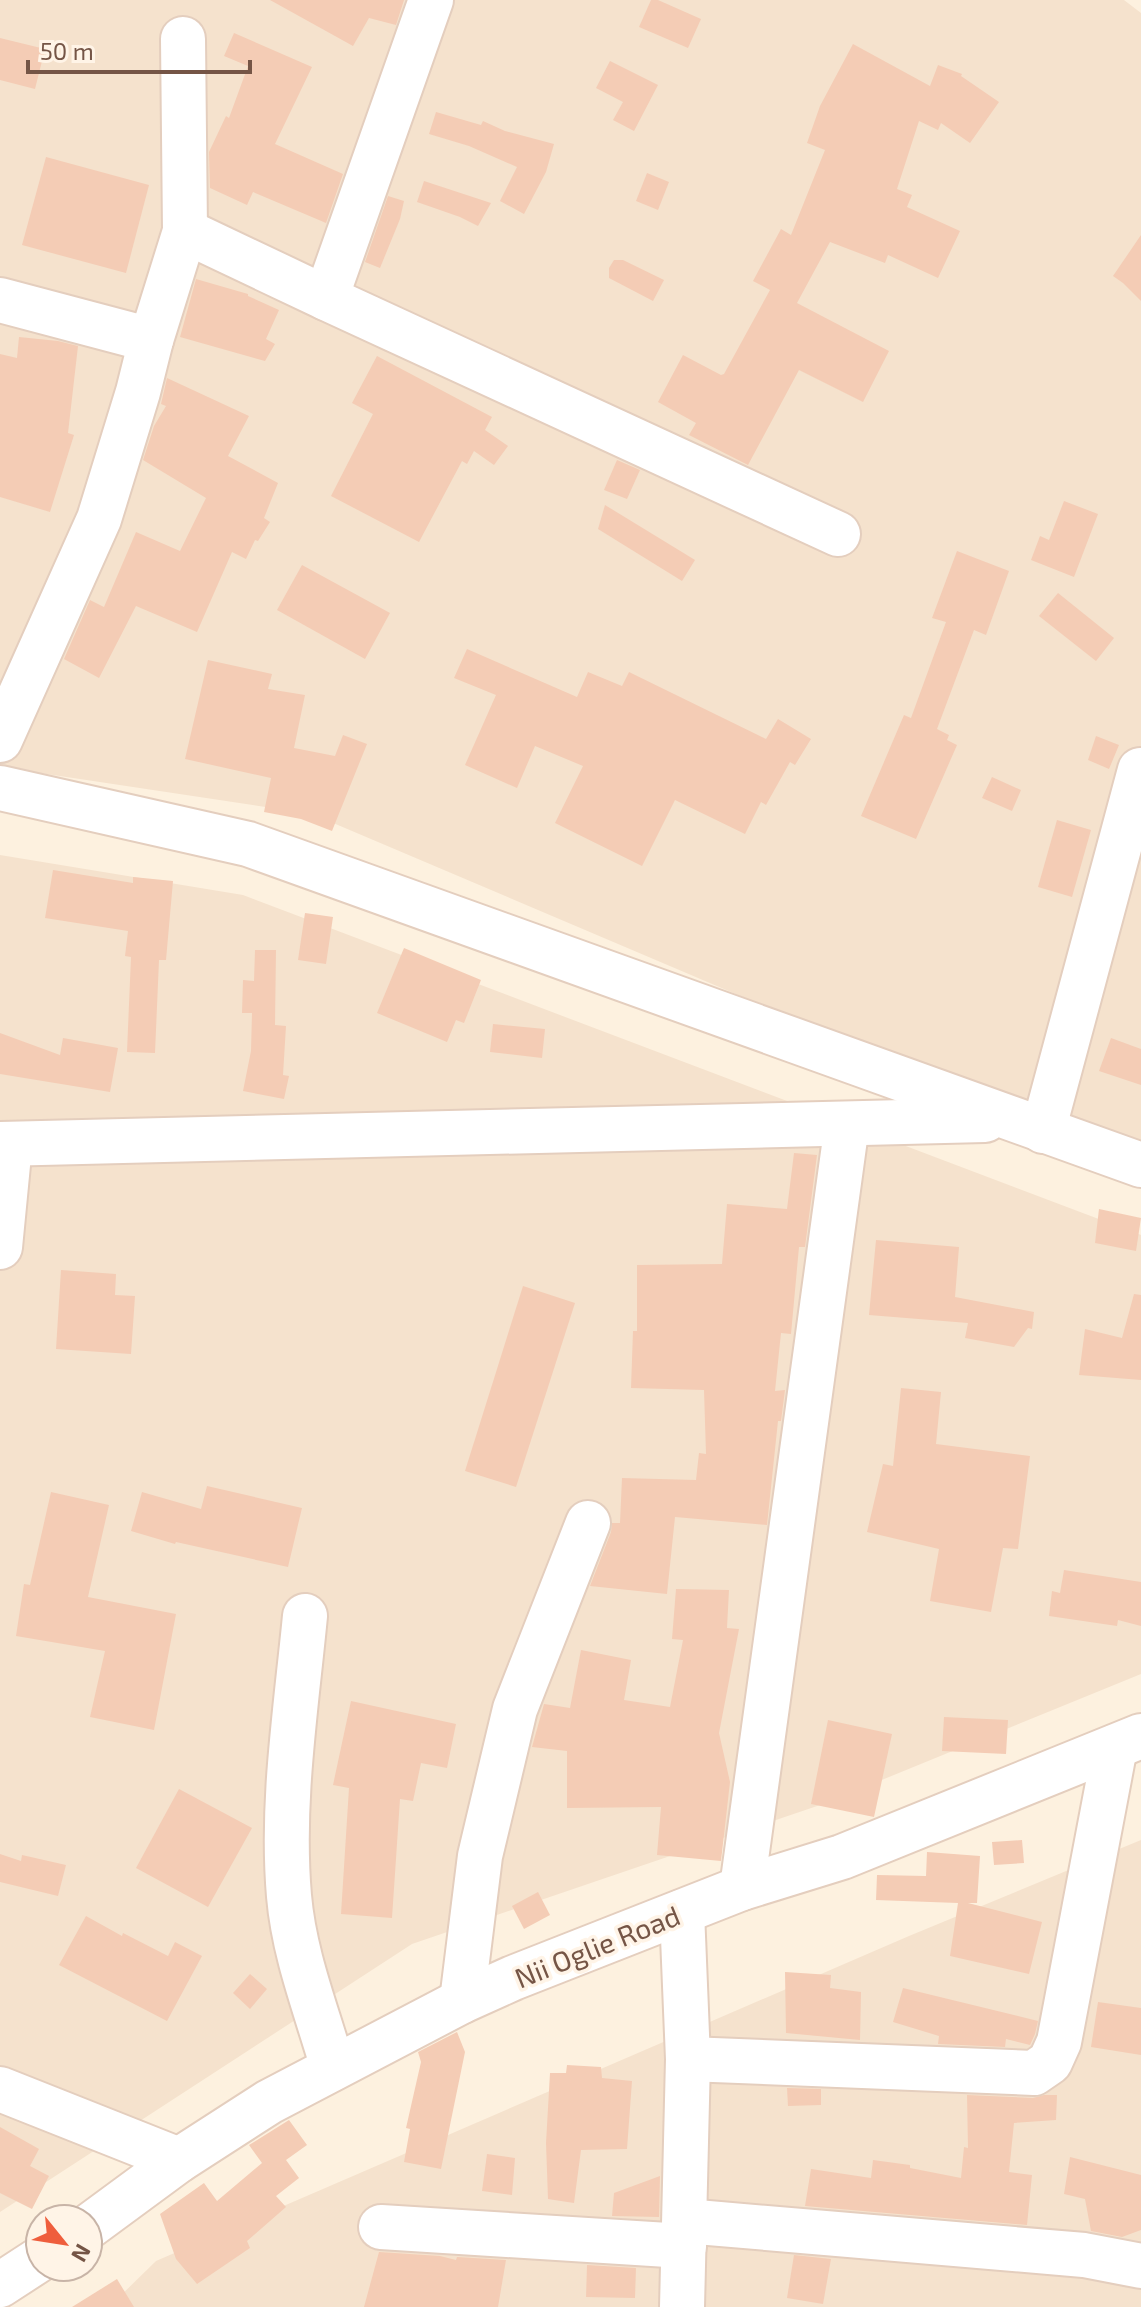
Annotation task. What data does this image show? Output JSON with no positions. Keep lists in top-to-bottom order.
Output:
{
  "streets": {
    "street": ["Nii Oglie Road"]
  },
  "scale_bar": "50 m",
  "north": "bottom right"
}
